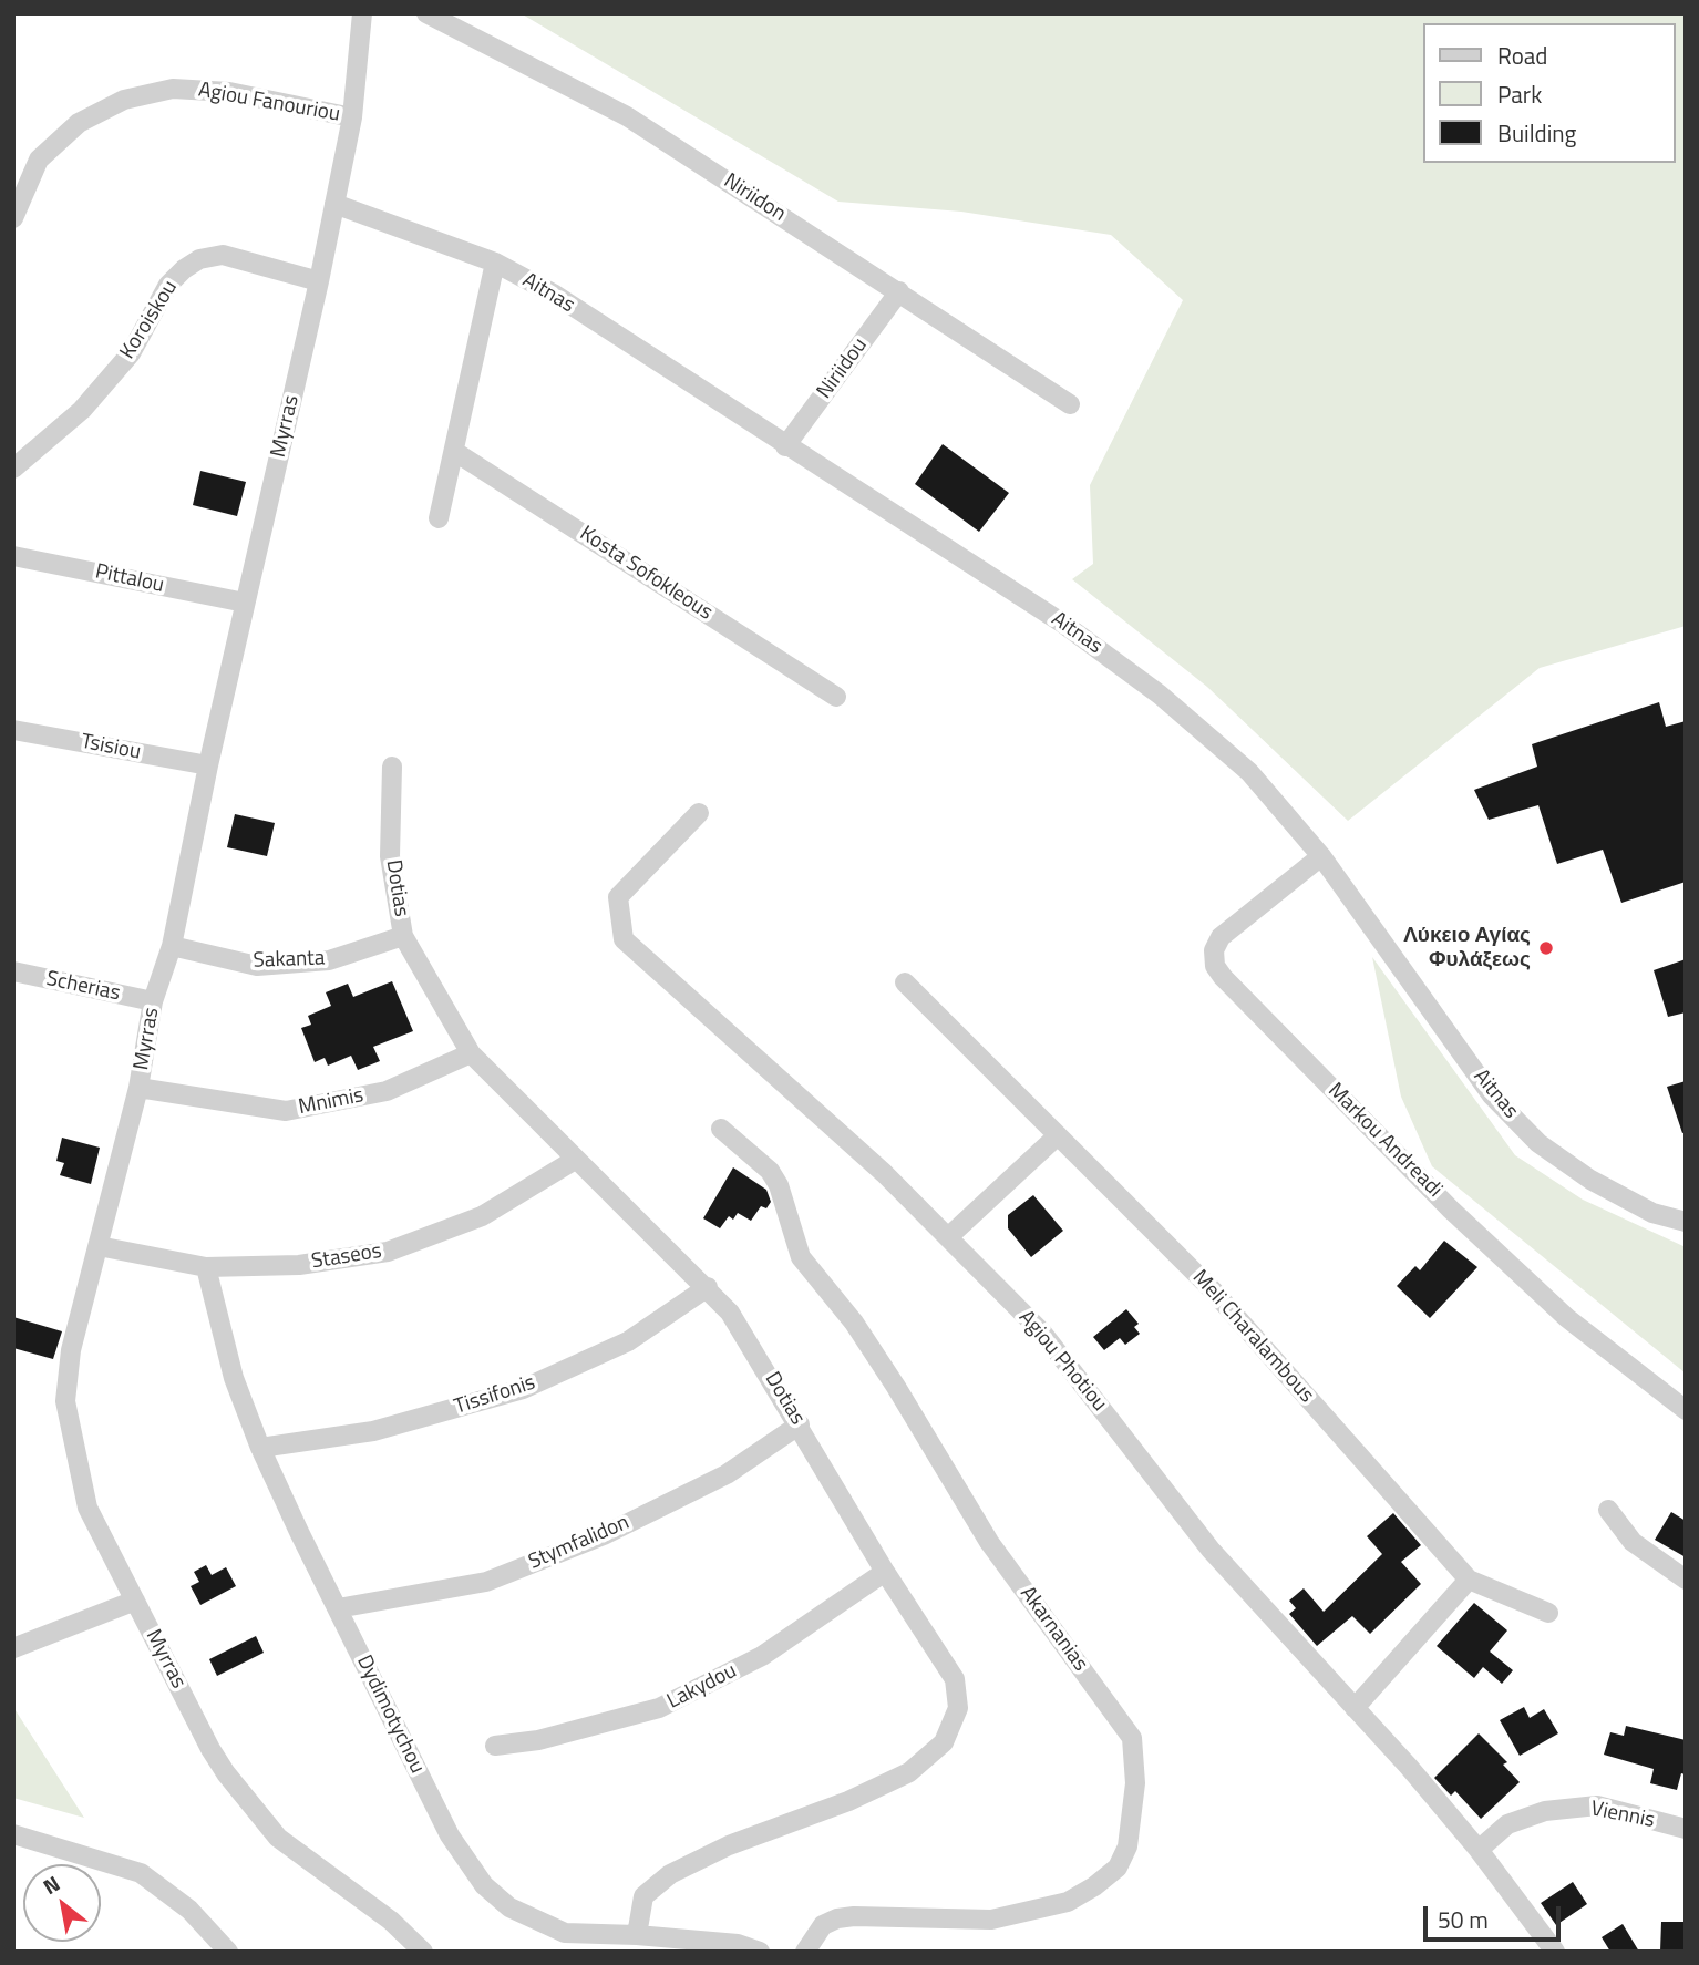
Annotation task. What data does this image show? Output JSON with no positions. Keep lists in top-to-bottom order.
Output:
{
  "streets": {
    "street": [
      "Agiou Fanouriou",
      "Niriidon",
      "Aitnas",
      "Koroiskou",
      "Niriidou",
      "Myrras",
      "Kosta Sofokleous",
      "Pittalou",
      "Tsisiou",
      "Dotias",
      "Sakanta",
      "Scherias",
      "Mnimis",
      "Markou Andreadi",
      "Staseos",
      "Meli Charalambous",
      "Agiou Photiou",
      "Tissifonis",
      "Stymfalidon",
      "Akarnanias",
      "Lakydou",
      "Dydimotychou",
      "Viennis"
    ]
  },
  "crossings": [
    ["Agiou Fanouriou", "Myrras"],
    ["Niriidon", "Niriidou"],
    ["Aitnas", "Niriidou"],
    ["Aitnas", "Myrras"],
    ["Aitnas", "Markou Andreadi"],
    ["Koroiskou", "Myrras"],
    ["Myrras", "Pittalou"],
    ["Myrras", "Tsisiou"],
    ["Myrras", "Sakanta"],
    ["Myrras", "Scherias"],
    ["Myrras", "Mnimis"],
    ["Myrras", "Staseos"],
    ["Dotias", "Sakanta"],
    ["Dotias", "Mnimis"],
    ["Dotias", "Staseos"],
    ["Dotias", "Tissifonis"],
    ["Dotias", "Stymfalidon"],
    ["Dotias", "Lakydou"],
    ["Dotias", "Dydimotychou"],
    ["Staseos", "Dydimotychou"],
    ["Agiou Photiou", "Viennis"],
    ["Tissifonis", "Dydimotychou"],
    ["Stymfalidon", "Dydimotychou"]
  ],
  "places": ["Λύκειο Αγίας Φυλάξεως"],
  "legend": ["Road", "Park", "Building"],
  "scale_bar": "50 m",
  "north": "top left"
}
